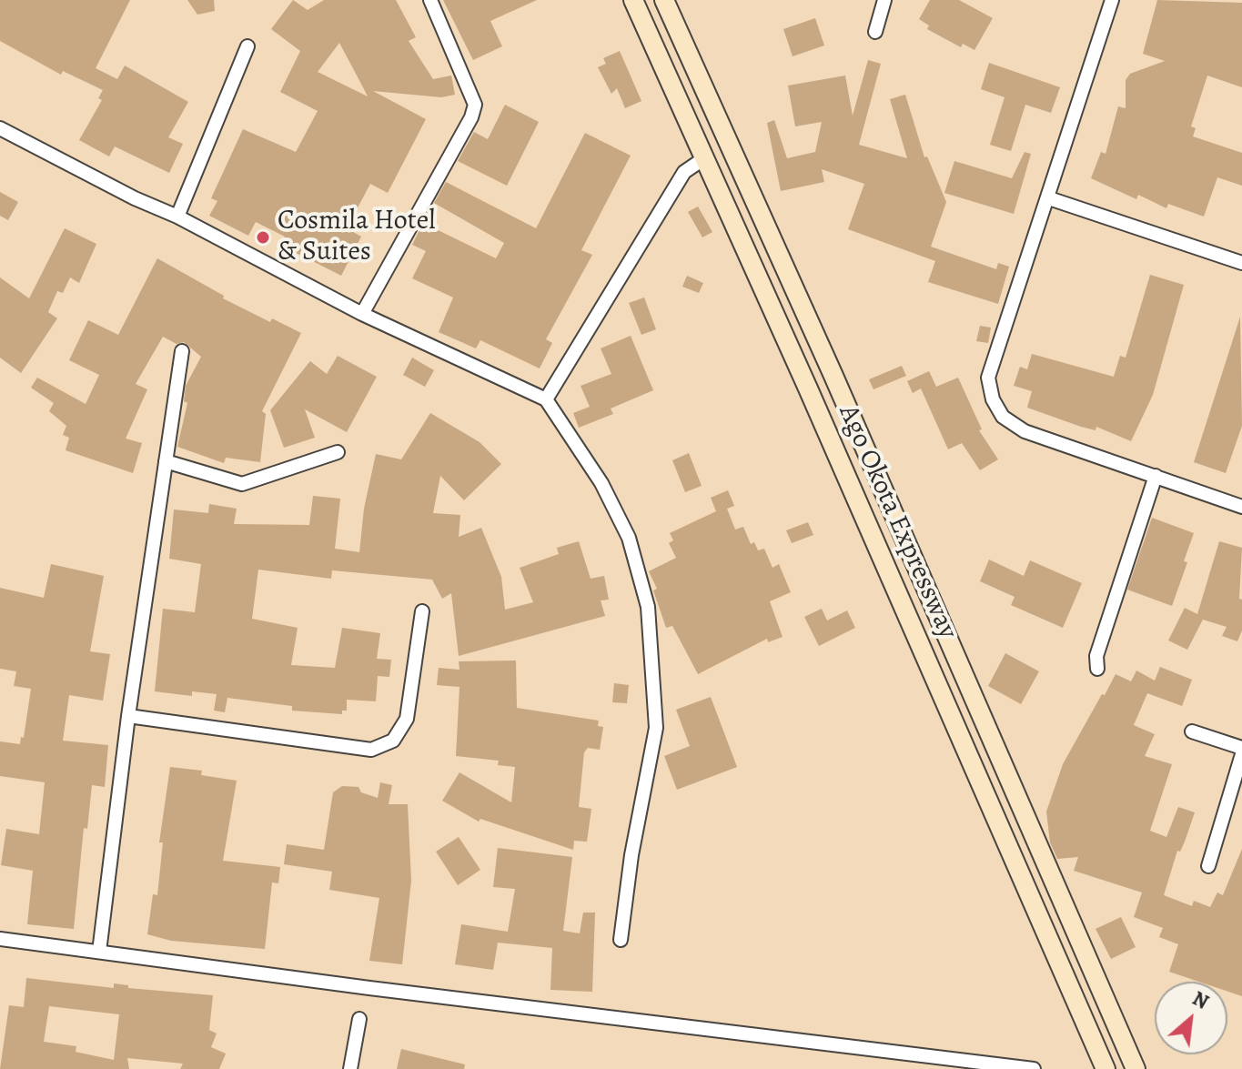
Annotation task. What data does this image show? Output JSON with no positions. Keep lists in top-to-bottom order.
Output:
{
  "streets": {
    "main road": ["Ago Okota Expressway"]
  },
  "places": ["Cosmila Hotel & Suites"],
  "north": "top right"
}
